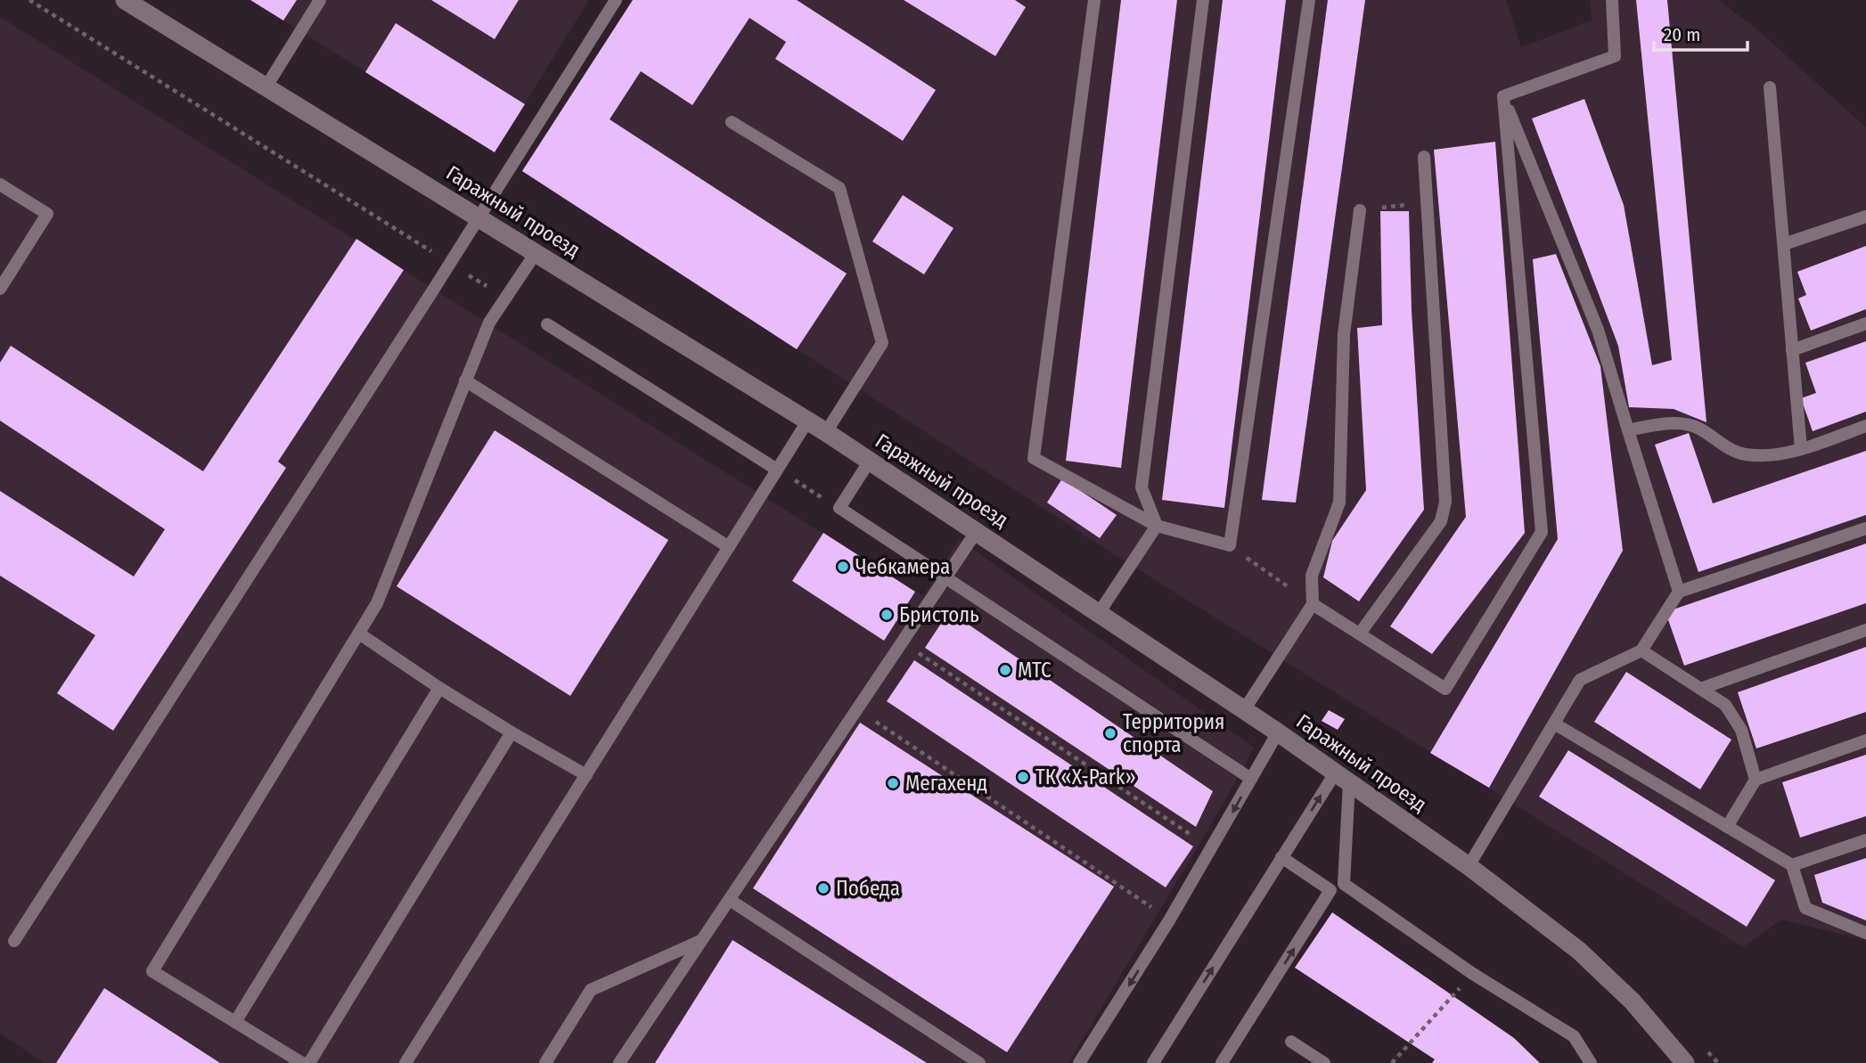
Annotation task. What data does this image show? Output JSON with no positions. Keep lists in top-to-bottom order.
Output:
{
  "streets": {
    "street": ["Гаражный проезд"]
  },
  "places": [
    "Чебкамера",
    "Бристоль",
    "МТС",
    "Территория спорта",
    "ТК «X-Park»",
    "Мегахенд",
    "Победа"
  ],
  "scale_bar": "20 m"
}
